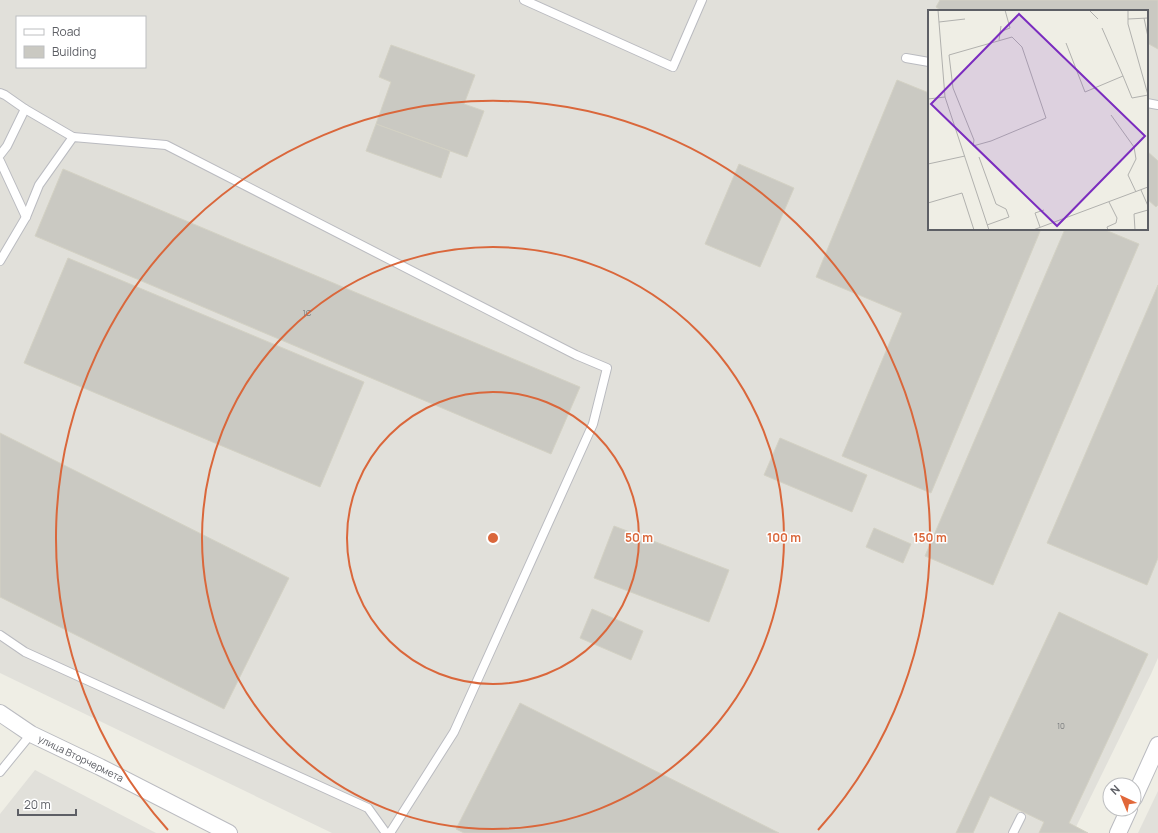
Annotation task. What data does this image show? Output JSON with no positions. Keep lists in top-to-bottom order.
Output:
{
  "streets": {
    "street": ["улица Вторчермета"]
  },
  "house_numbers": ["1С", "10"],
  "legend": ["Road", "Building"],
  "scale_bar": "20 m",
  "north": "top left",
  "rings": ["50 m", "100 m", "150 m"]
}
